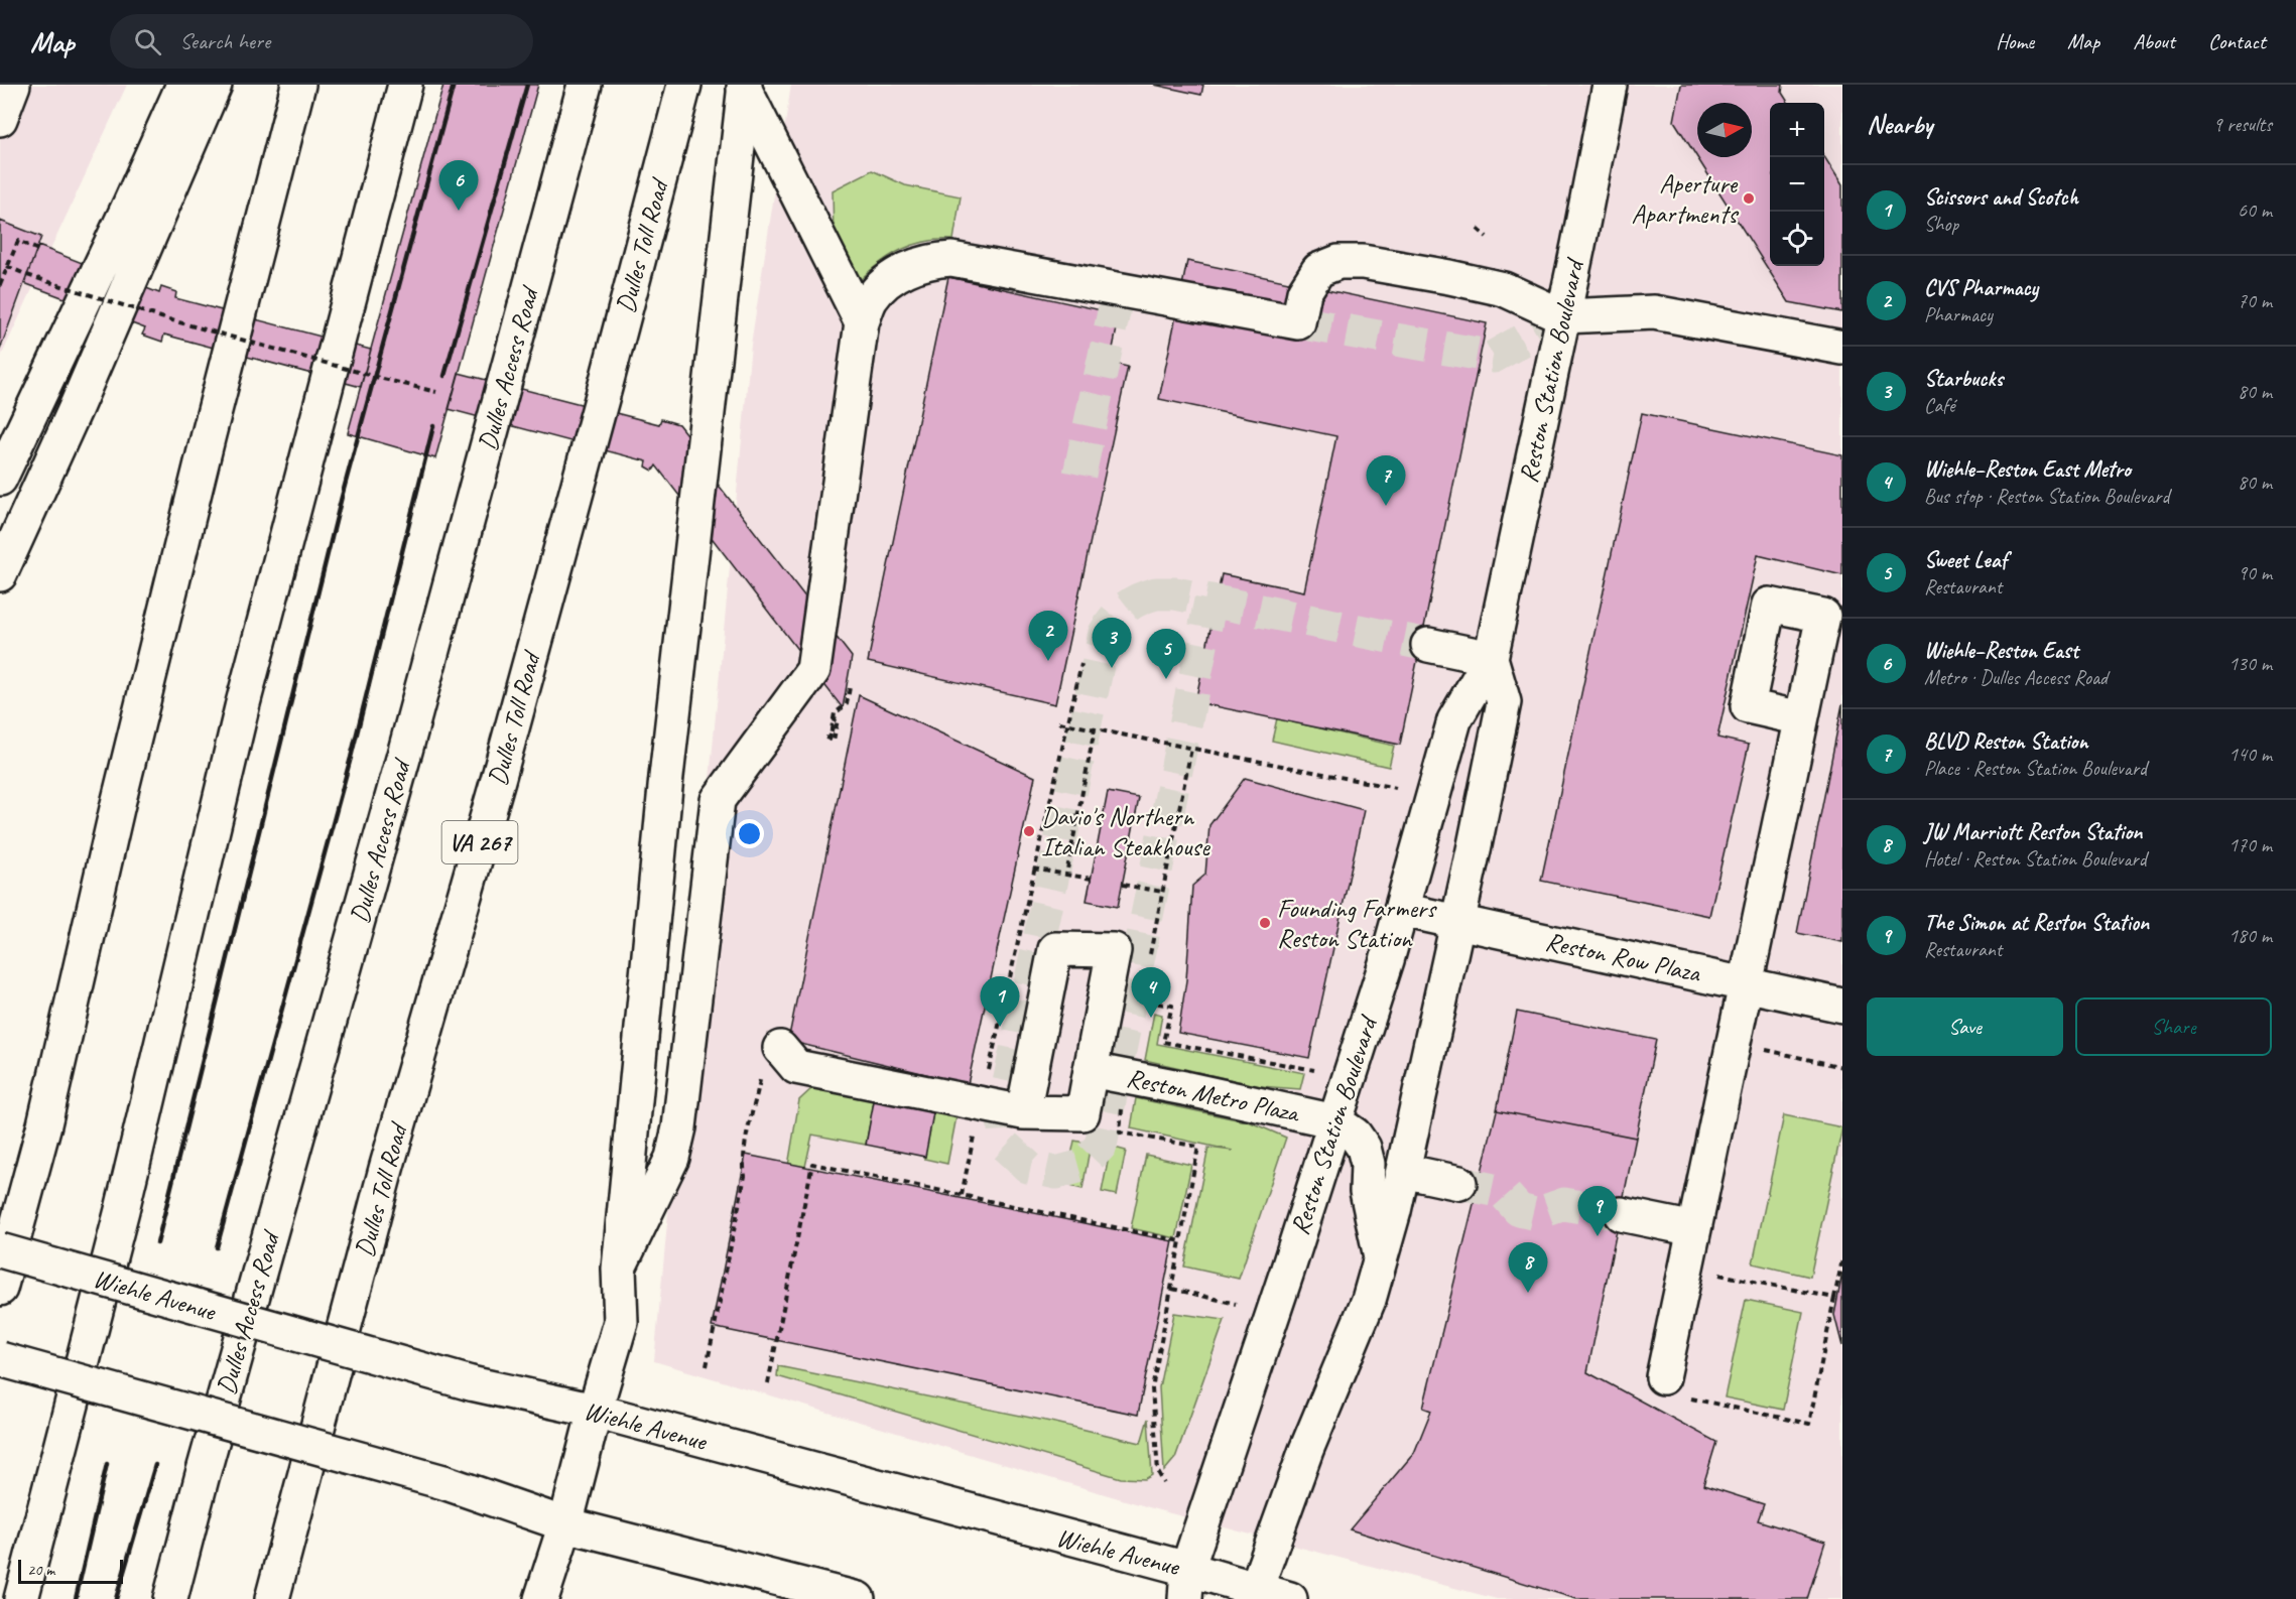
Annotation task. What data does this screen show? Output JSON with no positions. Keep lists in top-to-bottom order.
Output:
{
  "streets": {
    "main road": [
      "Dulles Toll Road",
      "Dulles Access Road",
      "Reston Station Boulevard",
      "VA 267",
      "Reston Row Plaza",
      "Reston Metro Plaza",
      "Wiehle Avenue"
    ]
  },
  "crossings": [
    ["Reston Station Boulevard", "Reston Row Plaza"],
    ["Reston Station Boulevard", "Reston Metro Plaza"],
    ["Reston Station Boulevard", "Wiehle Avenue"]
  ],
  "places": ["Aperture Apartments", "Davio's Northern Italian Steakhouse", "Founding Farmers Reston Station"],
  "scale_bar": "20 m",
  "north": "right",
  "page": {
    "header": "Map",
    "search": "Search here",
    "nav": [
      "Home",
      "Map",
      "About",
      "Contact"
    ],
    "heading": ["Nearby", "9 results"],
    "map_buttons": ["+", "−"],
    "pins": [
      "6",
      "7",
      "2",
      "3",
      "5",
      "4",
      "1",
      "9",
      "8"
    ],
    "list": [
      {
        "mark": "1",
        "name": "Scissors and Scotch",
        "note": "Shop",
        "value": "60 m"
      },
      {
        "mark": "2",
        "name": "CVS Pharmacy",
        "note": "Pharmacy",
        "value": "70 m"
      },
      {
        "mark": "3",
        "name": "Starbucks",
        "note": "Café",
        "value": "80 m"
      },
      {
        "mark": "4",
        "name": "Wiehle–Reston East Metro",
        "note": "Bus stop · Reston Station Boulevard",
        "value": "80 m"
      },
      {
        "mark": "5",
        "name": "Sweet Leaf",
        "note": "Restaurant",
        "value": "90 m"
      },
      {
        "mark": "6",
        "name": "Wiehle–Reston East",
        "note": "Metro · Dulles Access Road",
        "value": "130 m"
      },
      {
        "mark": "7",
        "name": "BLVD Reston Station",
        "note": "Place · Reston Station Boulevard",
        "value": "140 m"
      },
      {
        "mark": "8",
        "name": "JW Marriott Reston Station",
        "note": "Hotel · Reston Station Boulevard",
        "value": "170 m"
      },
      {
        "mark": "9",
        "name": "The Simon at Reston Station",
        "note": "Restaurant",
        "value": "180 m"
      }
    ],
    "buttons": ["Save", "Share"],
    "scale": "20 m"
  }
}
